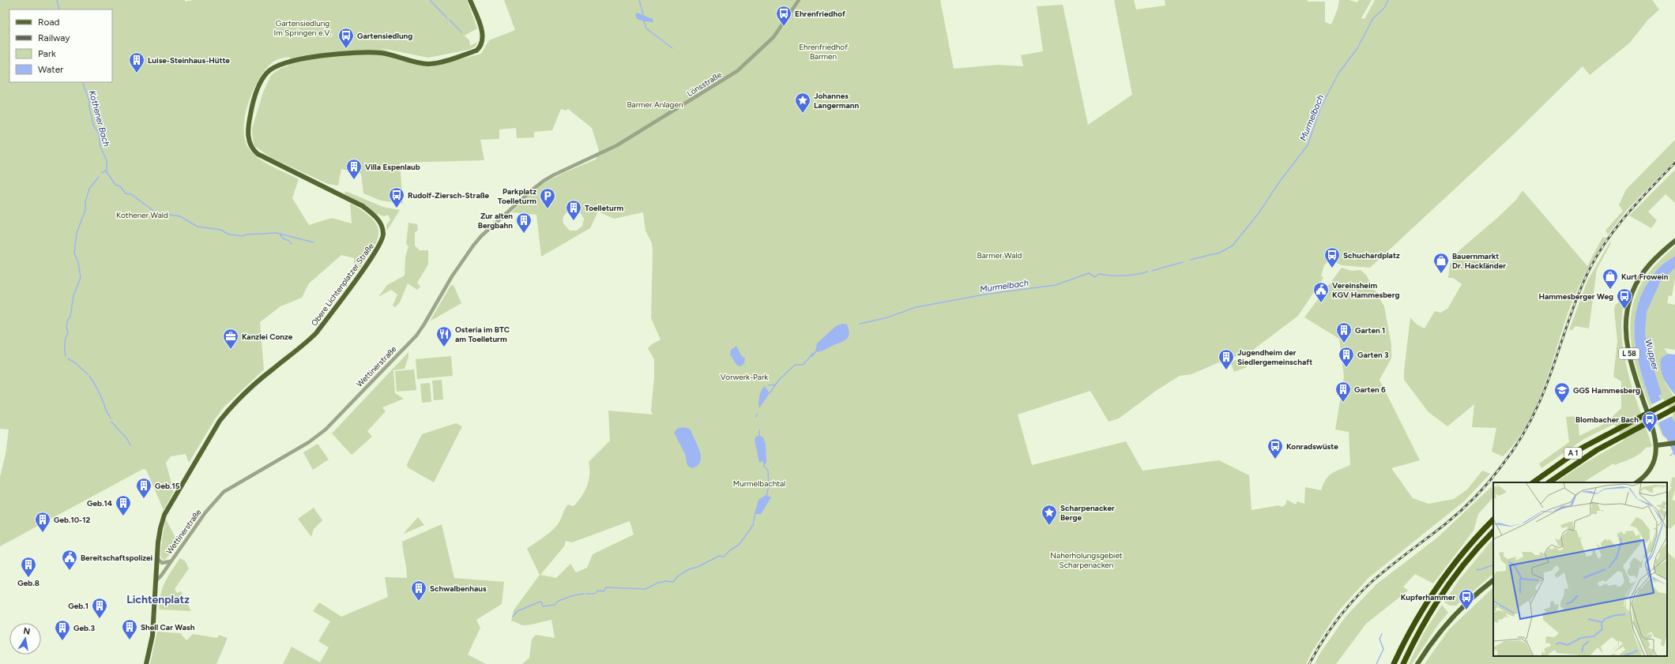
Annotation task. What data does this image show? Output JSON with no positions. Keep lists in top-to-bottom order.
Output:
{
  "streets": {
    "highway": ["A 1"],
    "main road": ["Obere Lichtenplatzer Straße", "L 58"],
    "street": ["Lönsstraße", "Wettinerstraße"]
  },
  "crossings": [
    ["Lönsstraße", "Wettinerstraße"],
    ["Obere Lichtenplatzer Straße", "Wettinerstraße"]
  ],
  "districts": ["Lichtenplatz"],
  "water": ["Murmelbach", "Kothener Bach", "Wupper"],
  "parks": [
    "Gartensiedlung Im Springen e.V.",
    "Ehrenfriedhof Barmen",
    "Barmer Anlagen",
    "Kothener Wald",
    "Barmer Wald",
    "Vorwerk-Park",
    "Murmelbachtal",
    "Naherholungsgebiet Scharpenacken"
  ],
  "places": {
    "bus stop": [
      "Ehrenfriedhof",
      "Gartensiedlung",
      "Rudolf-Ziersch-Straße",
      "Schuchardplatz",
      "Hammesberger Weg",
      "Blombacher Bach",
      "Konradswüste",
      "Kupferhammer"
    ],
    "building": [
      "Luise-Steinhaus-Hütte",
      "Villa Espenlaub",
      "Toelleturm",
      "Zur alten Bergbahn",
      "Garten 1",
      "Garten 3",
      "Jugendheim der Siedlergemeinschaft",
      "Garten 6",
      "Geb.15",
      "Geb.14",
      "Geb.10-12",
      "Geb.8",
      "Schwalbenhaus",
      "Geb.1",
      "Shell Car Wash",
      "Geb.3"
    ],
    "place": ["Johannes Langermann", "Scharpenacker Berge"],
    "parking": ["Parkplatz Toelleturm"],
    "shop": ["Bauernmarkt Dr. Hackländer", "Kurt Frowein"],
    "public building": ["Vereinsheim KGV Hammesberg", "Bereitschaftspolizei"],
    "restaurant": ["Osteria im BTC am Toelleturm"],
    "office": ["Kanzlei Conze"],
    "school or university": ["GGS Hammesberg"]
  },
  "legend": [
    "Road",
    "Railway",
    "Park",
    "Water"
  ],
  "north": "top"
}
